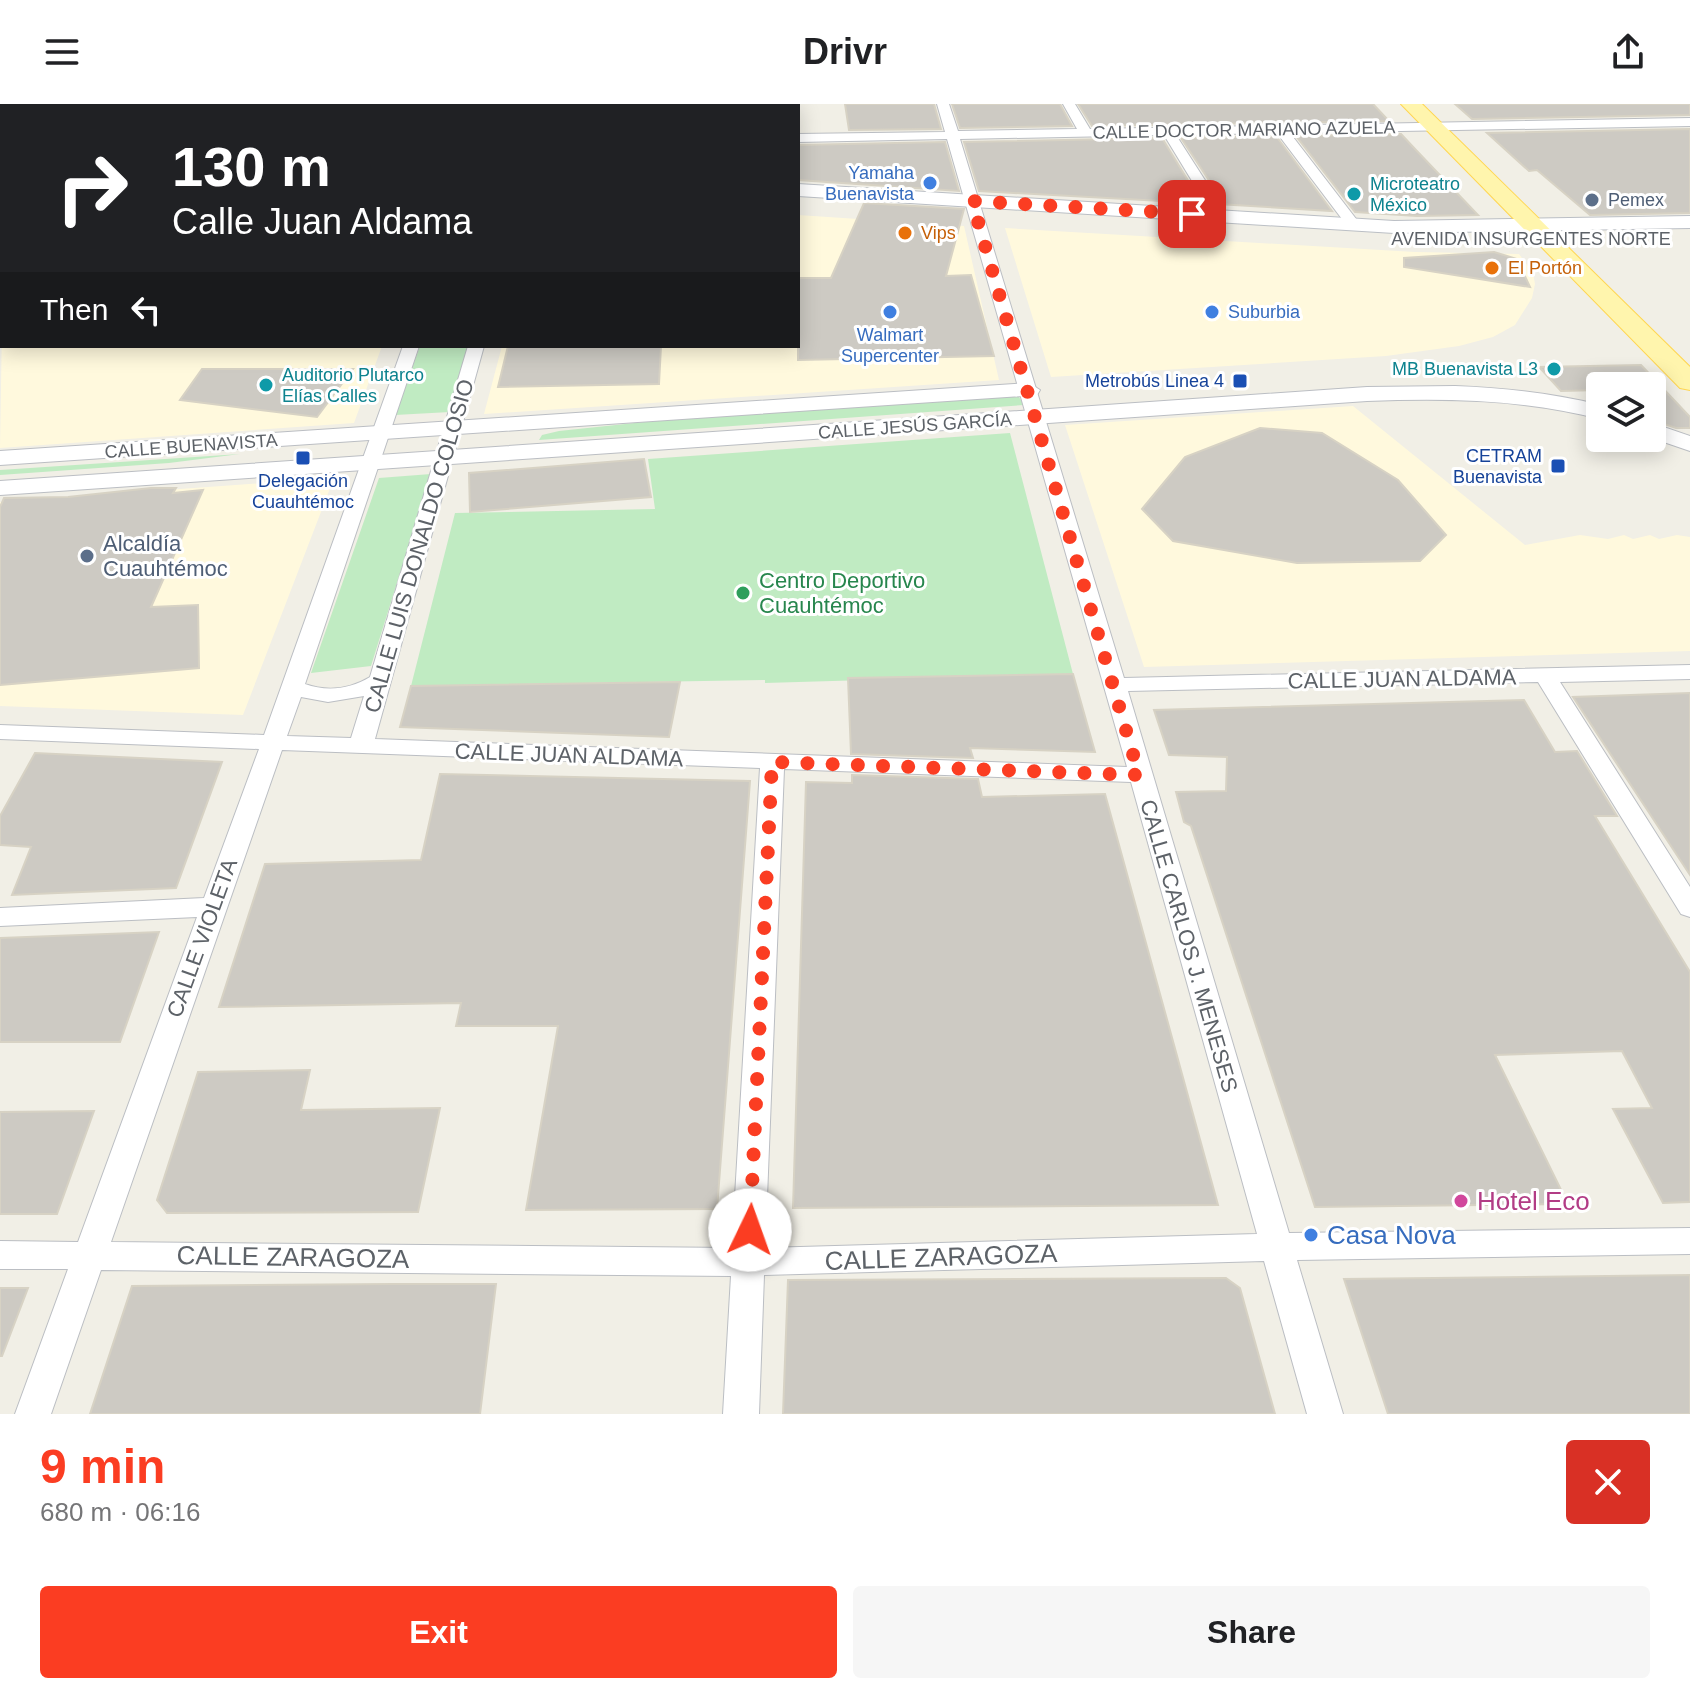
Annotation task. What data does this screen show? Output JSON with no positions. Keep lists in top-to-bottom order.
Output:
{
  "streets": {
    "main road": ["AVENIDA INSURGENTES NORTE"],
    "street": [
      "CALLE DOCTOR MARIANO AZUELA",
      "CALLE JESÚS GARCÍA",
      "CALLE BUENAVISTA",
      "CALLE LUIS DONALDO COLOSIO",
      "CALLE JUAN ALDAMA",
      "CALLE VIOLETA",
      "CALLE CARLOS J. MENESES",
      "CALLE ZARAGOZA"
    ]
  },
  "crossings": [
    ["CALLE DOCTOR MARIANO AZUELA", "CALLE CARLOS J. MENESES"],
    ["AVENIDA INSURGENTES NORTE", "CALLE CARLOS J. MENESES"],
    ["CALLE JESÚS GARCÍA", "CALLE BUENAVISTA"],
    ["CALLE JESÚS GARCÍA", "CALLE LUIS DONALDO COLOSIO"],
    ["CALLE JESÚS GARCÍA", "CALLE VIOLETA"],
    ["CALLE JESÚS GARCÍA", "CALLE CARLOS J. MENESES"],
    ["CALLE BUENAVISTA", "CALLE VIOLETA"],
    ["CALLE LUIS DONALDO COLOSIO", "CALLE JUAN ALDAMA"],
    ["CALLE JUAN ALDAMA", "CALLE VIOLETA"],
    ["CALLE JUAN ALDAMA", "CALLE CARLOS J. MENESES"],
    ["CALLE VIOLETA", "CALLE ZARAGOZA"],
    ["CALLE CARLOS J. MENESES", "CALLE ZARAGOZA"]
  ],
  "places": {
    "other": [
      "Yamaha Buenavista",
      "Microteatro México",
      "Pemex",
      "Vips",
      "El Portón",
      "Walmart Supercenter",
      "Suburbia",
      "MB Buenavista L3",
      "Auditorio Plutarco Elías Calles",
      "Alcaldía Cuauhtémoc",
      "Centro Deportivo Cuauhtémoc",
      "Hotel Eco",
      "Casa Nova"
    ],
    "transit": ["Metrobús Linea 4", "Delegación Cuauhtémoc", "CETRAM Buenavista"]
  },
  "page": {
    "header": "Drivr",
    "turn": ["130 m", "Calle Juan Aldama"],
    "then": "Then",
    "heading": ["9 min", "680 m · 06:16"],
    "buttons": ["Exit", "Share"]
  }
}
